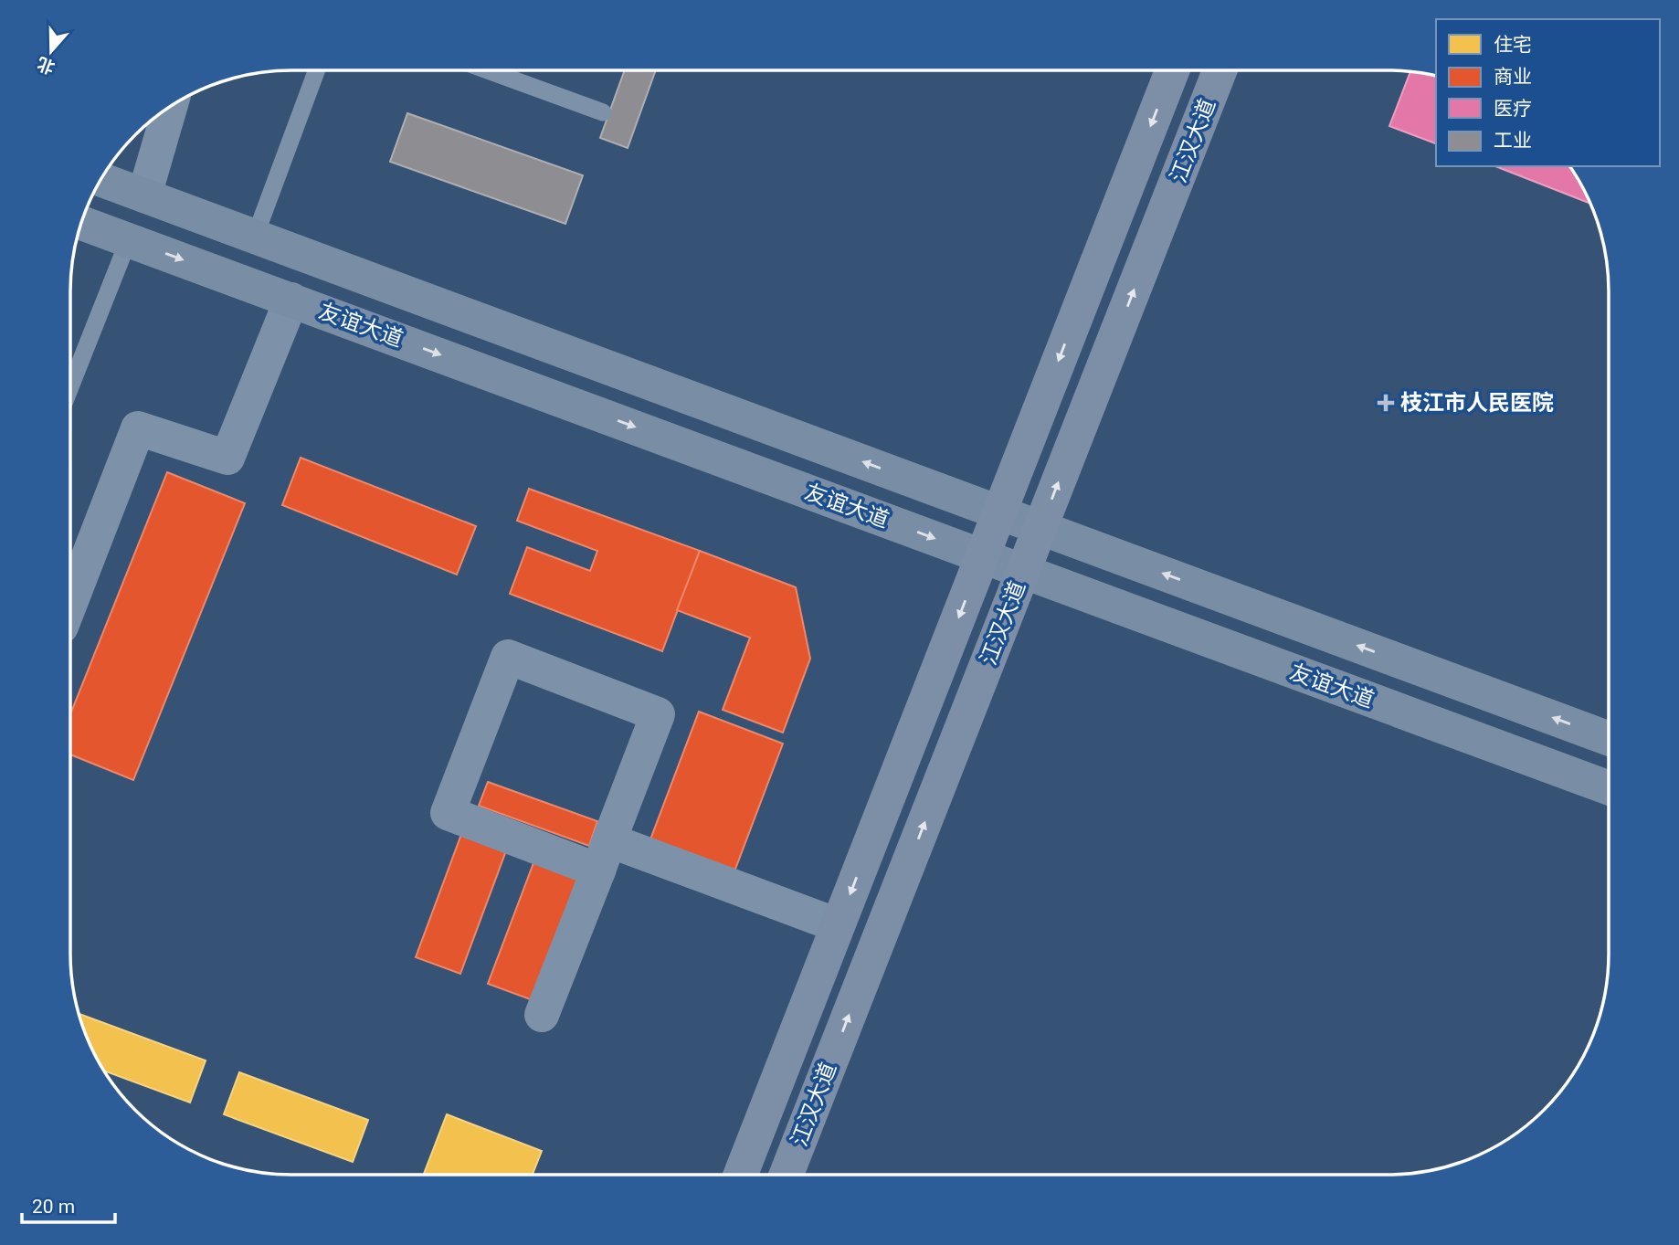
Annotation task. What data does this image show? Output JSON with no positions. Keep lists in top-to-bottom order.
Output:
{
  "streets": {
    "main road": ["江汉大道", "友谊大道"]
  },
  "crossings": [
    ["江汉大道", "友谊大道"]
  ],
  "places": {
    "health": ["枝江市人民医院"]
  },
  "legend": [
    "住宅",
    "商业",
    "医疗",
    "工业"
  ],
  "scale_bar": "20 m",
  "north": "bottom"
}
